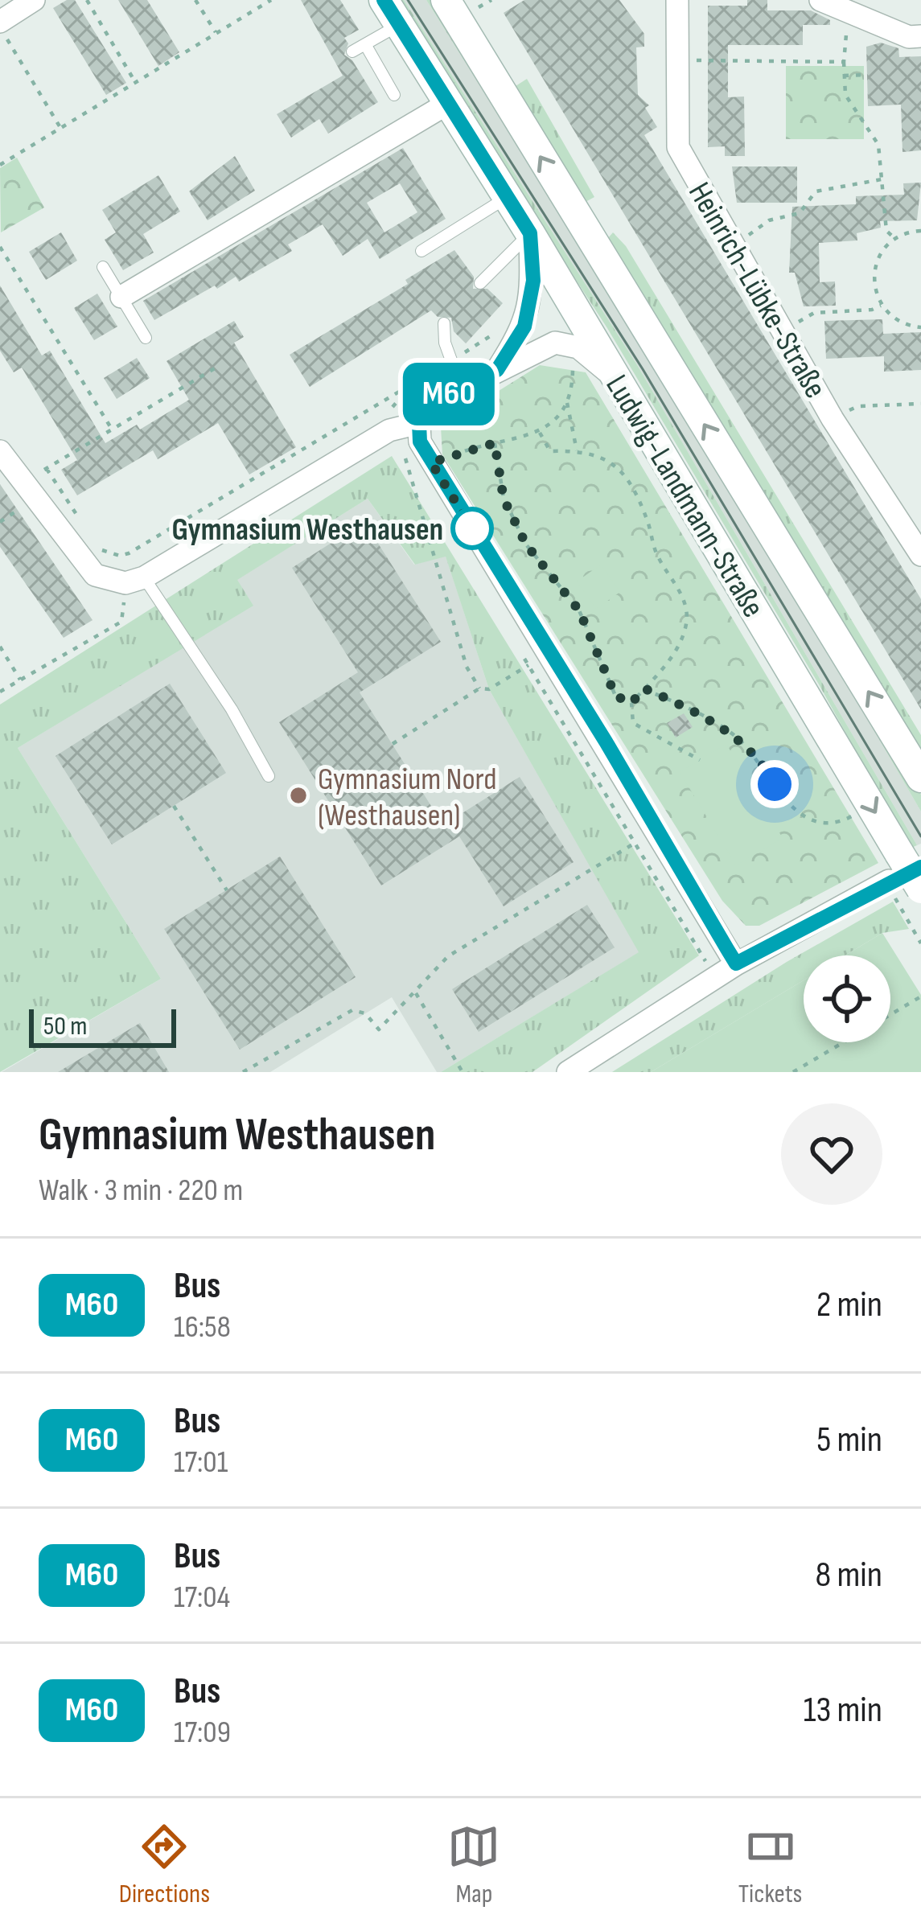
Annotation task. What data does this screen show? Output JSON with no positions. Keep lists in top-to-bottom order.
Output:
{
  "streets": {
    "main road": ["Ludwig-Landmann-Straße"],
    "street": ["Heinrich-Lübke-Straße"]
  },
  "places": ["Gymnasium Westhausen", "Gymnasium Nord (Westhausen)"],
  "lines": ["bus line M60"],
  "scale_bar": "50 m",
  "page": {
    "on_map": "M60",
    "scale": "50 m",
    "heading": ["Gymnasium Westhausen", "Walk · 3 min · 220 m"],
    "list": [
      {
        "mark": "M60",
        "name": "Bus",
        "note": "16:58",
        "value": "2 min"
      },
      {
        "mark": "M60",
        "name": "Bus",
        "note": "17:01",
        "value": "5 min"
      },
      {
        "mark": "M60",
        "name": "Bus",
        "note": "17:04",
        "value": "8 min"
      },
      {
        "mark": "M60",
        "name": "Bus",
        "note": "17:09",
        "value": "13 min"
      }
    ],
    "tabs": ["Directions", "Map", "Tickets"]
  }
}
